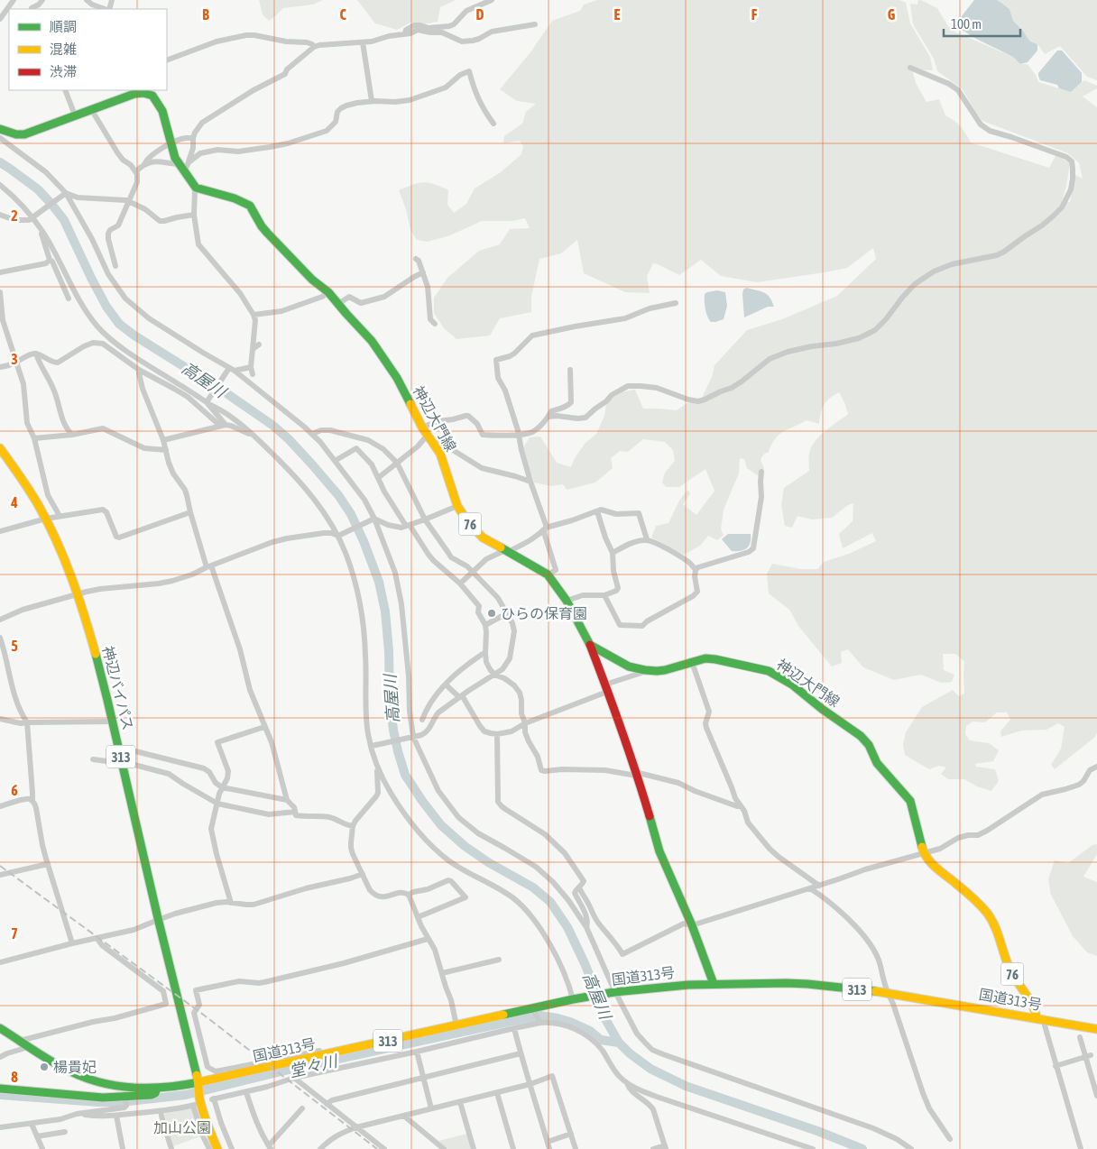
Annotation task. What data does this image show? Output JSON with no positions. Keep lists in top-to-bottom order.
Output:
{
  "streets": {
    "main road": [
      "神辺大門線",
      "76",
      "神辺バイパス",
      "313",
      "国道313号"
    ]
  },
  "crossings": [
    ["神辺大門線", "国道313号"],
    ["神辺バイパス", "国道313号"]
  ],
  "water": ["高屋川", "堂々川"],
  "parks": ["加山公園"],
  "places": ["ひらの保育園", "楊貴妃"],
  "legend": ["順調", "混雑", "渋滞"],
  "scale_bar": "100 m",
  "grid": {
    "columns": [
      "B",
      "C",
      "D",
      "E",
      "F",
      "G"
    ],
    "rows": [
      "2",
      "3",
      "4",
      "5",
      "6",
      "7",
      "8"
    ]
  }
}
